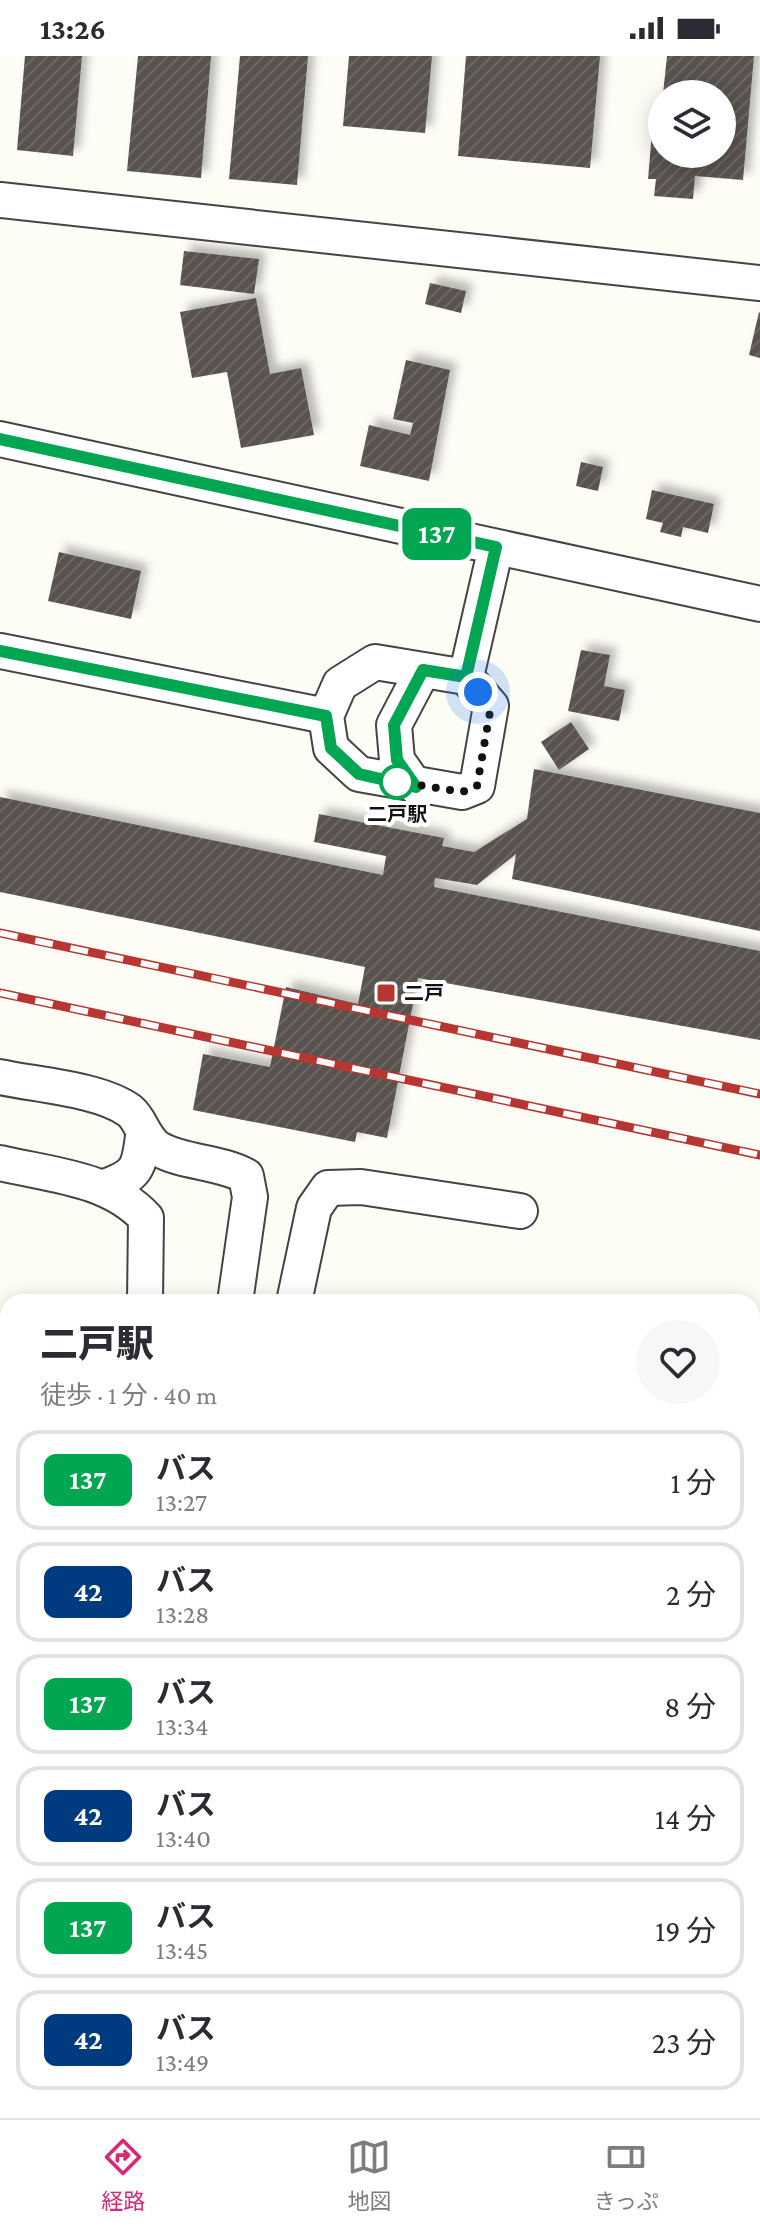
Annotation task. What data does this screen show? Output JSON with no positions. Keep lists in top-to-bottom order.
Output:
{
  "places": {
    "other": ["二戸駅"],
    "transit": ["二戸"]
  },
  "lines": ["bus line 137"],
  "page": {
    "status": "13:26",
    "on_map": "137",
    "heading": ["二戸駅", "徒歩 · 1 分 · 40 m"],
    "list": [
      {
        "mark": "137",
        "name": "バス",
        "note": "13:27",
        "value": "1 分"
      },
      {
        "mark": "42",
        "name": "バス",
        "note": "13:28",
        "value": "2 分"
      },
      {
        "mark": "137",
        "name": "バス",
        "note": "13:34",
        "value": "8 分"
      },
      {
        "mark": "42",
        "name": "バス",
        "note": "13:40",
        "value": "14 分"
      },
      {
        "mark": "137",
        "name": "バス",
        "note": "13:45",
        "value": "19 分"
      },
      {
        "mark": "42",
        "name": "バス",
        "note": "13:49",
        "value": "23 分"
      }
    ],
    "tabs": ["経路", "地図", "きっぷ"]
  }
}
